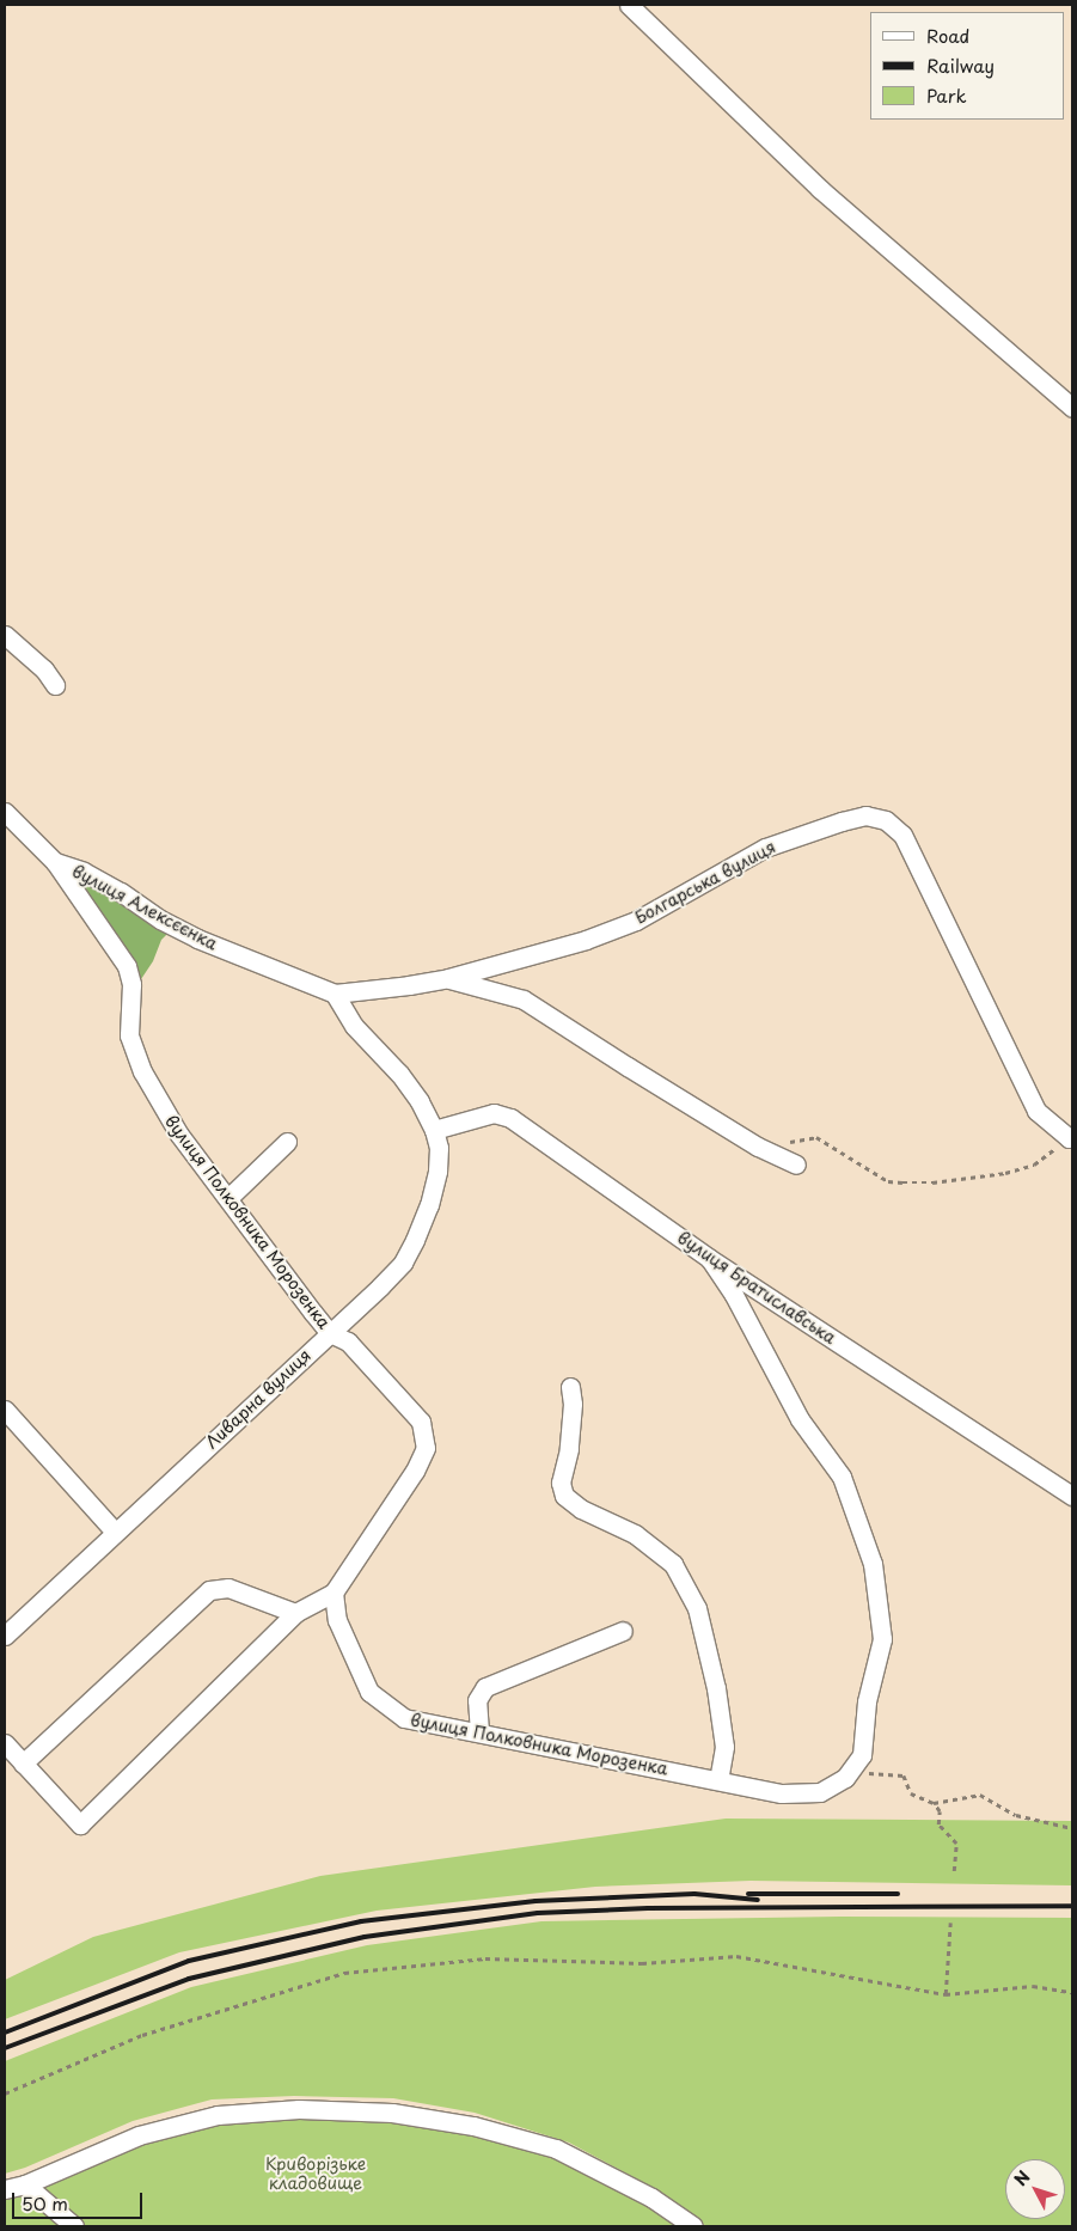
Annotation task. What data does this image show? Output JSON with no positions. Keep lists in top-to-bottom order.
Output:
{
  "streets": {
    "street": [
      "Болгарська вулиця",
      "вулиця Алексєєнка",
      "вулиця Полковника Морозенка",
      "вулиця Братиславська",
      "Ливарна вулиця"
    ]
  },
  "crossings": [
    ["Болгарська вулиця", "вулиця Алексєєнка"],
    ["Болгарська вулиця", "Ливарна вулиця"],
    ["вулиця Алексєєнка", "вулиця Полковника Морозенка"],
    ["вулиця Алексєєнка", "Ливарна вулиця"],
    ["вулиця Полковника Морозенка", "вулиця Братиславська"],
    ["вулиця Полковника Морозенка", "Ливарна вулиця"],
    ["вулиця Братиславська", "Ливарна вулиця"]
  ],
  "parks": ["Криворізьке кладовище"],
  "legend": ["Road", "Railway", "Park"],
  "scale_bar": "50 m",
  "north": "top left"
}
